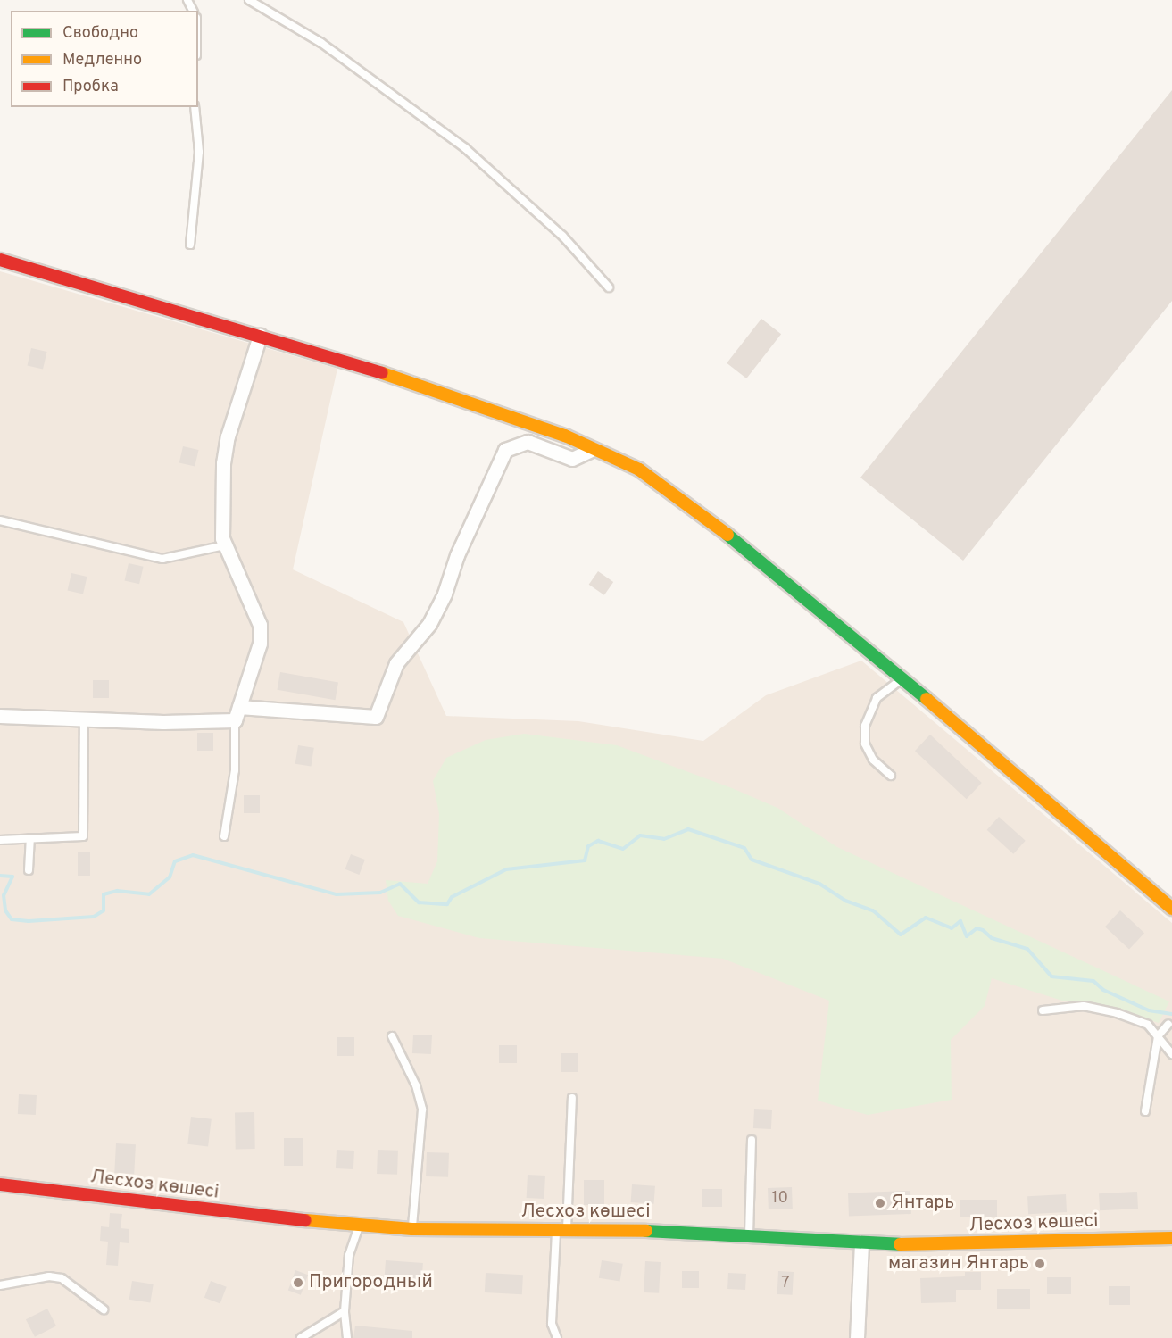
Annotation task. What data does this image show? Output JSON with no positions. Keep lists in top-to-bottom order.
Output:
{
  "streets": {
    "street": ["Лесхоз көшесі"]
  },
  "places": ["Янтарь", "магазин Янтарь", "Пригородный"],
  "house_numbers": ["10", "7"],
  "legend": ["Свободно", "Медленно", "Пробка"]
}
